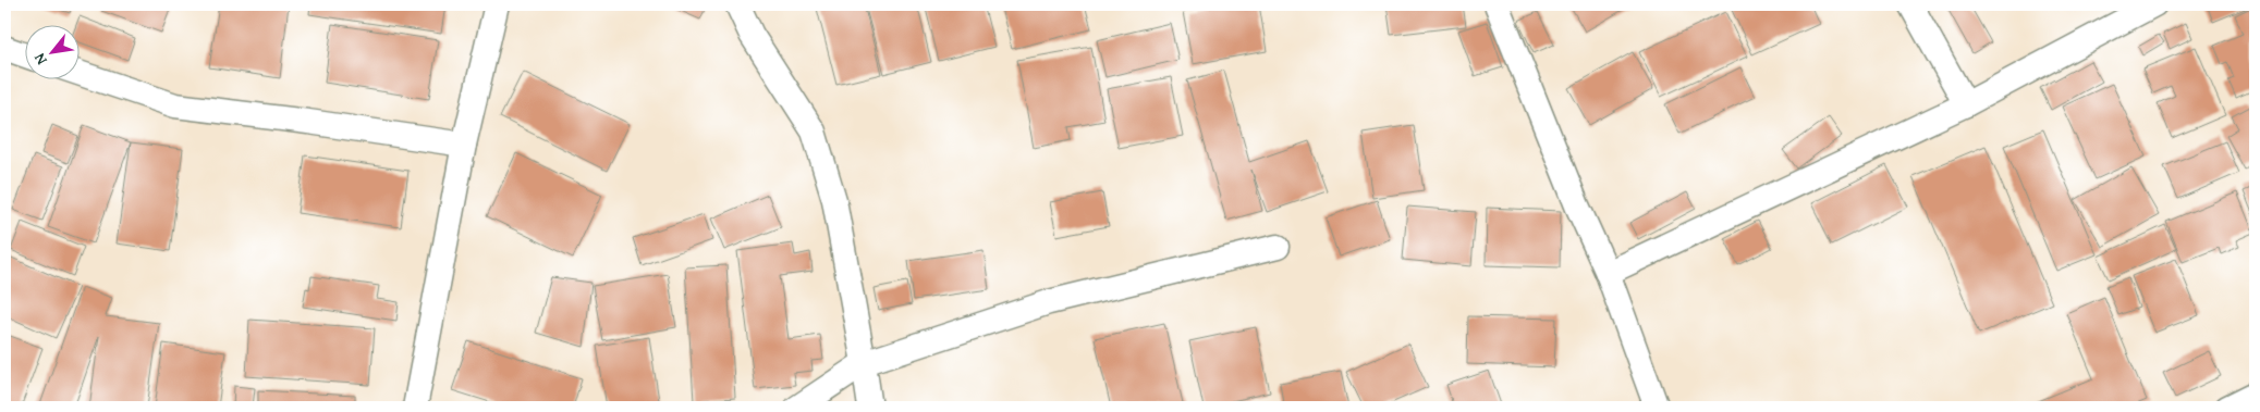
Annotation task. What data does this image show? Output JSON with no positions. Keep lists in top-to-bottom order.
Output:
{
  "north": "bottom left"
}
